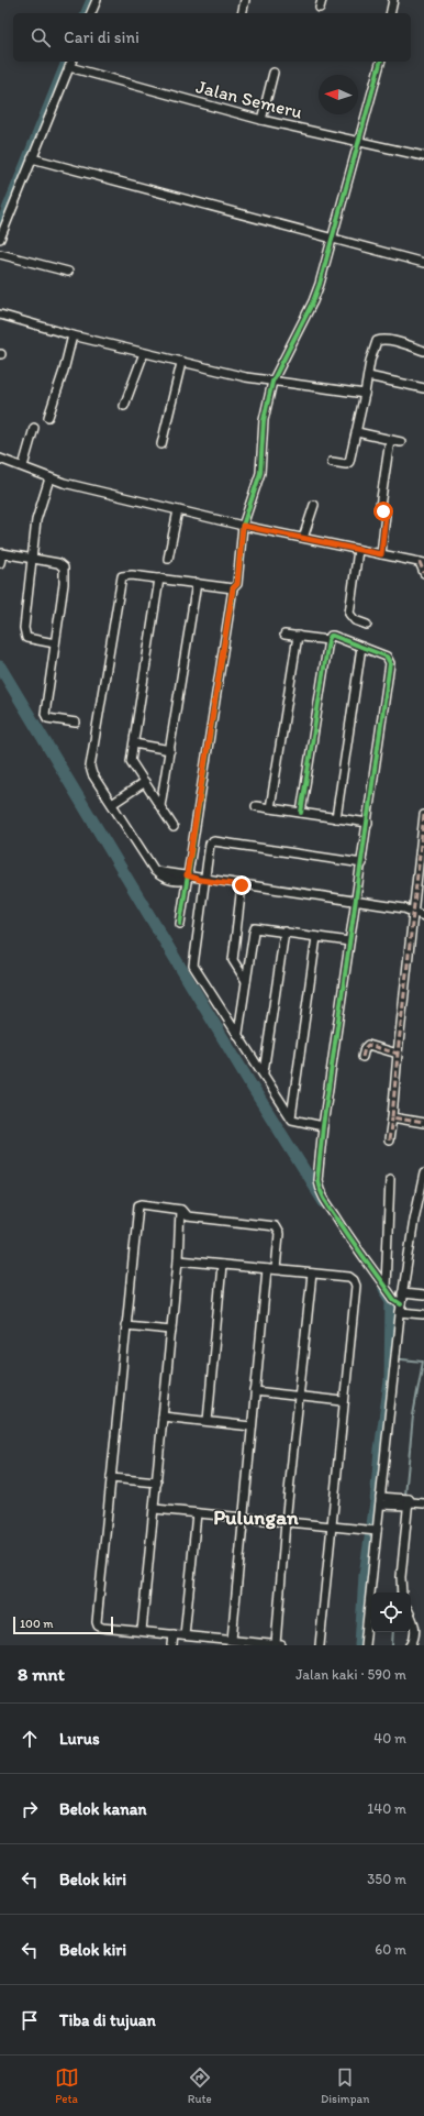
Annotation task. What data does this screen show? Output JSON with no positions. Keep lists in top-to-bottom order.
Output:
{
  "streets": {
    "street": ["Jalan Semeru"]
  },
  "districts": ["Pulungan"],
  "scale_bar": "100 m",
  "north": "left",
  "page": {
    "search": "Cari di sini",
    "scale": "100 m",
    "heading": ["8 mnt", "Jalan kaki · 590 m"],
    "list": [
      ["Lurus", "40 m"],
      ["Belok kanan", "140 m"],
      ["Belok kiri", "350 m"],
      ["Belok kiri", "60 m"],
      "Tiba di tujuan"
    ],
    "nav": ["Peta", "Rute", "Disimpan"]
  }
}
